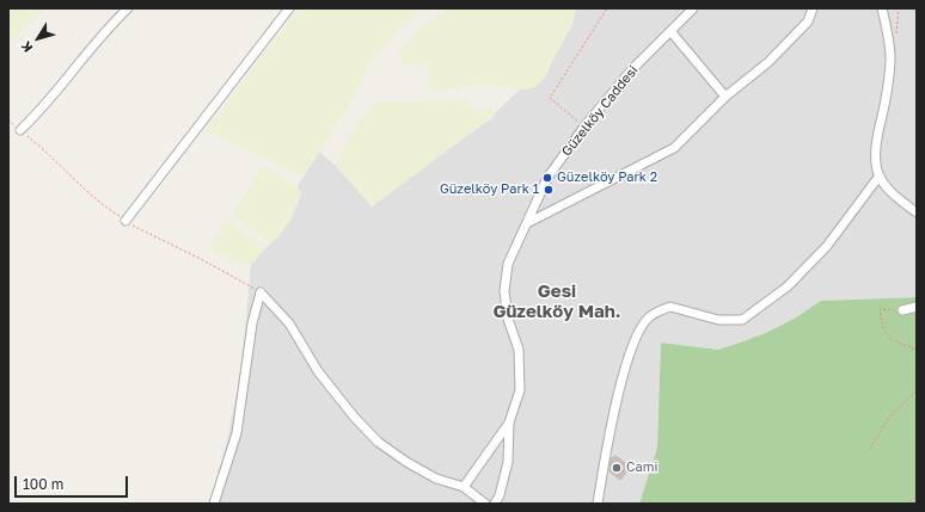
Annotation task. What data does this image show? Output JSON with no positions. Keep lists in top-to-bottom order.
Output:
{
  "streets": {
    "street": ["Güzelköy Caddesi"]
  },
  "districts": ["Gesi Güzelköy Mah."],
  "places": ["Güzelköy Park 2", "Güzelköy Park 1", "Cami"],
  "scale_bar": "100 m",
  "north": "bottom left"
}
